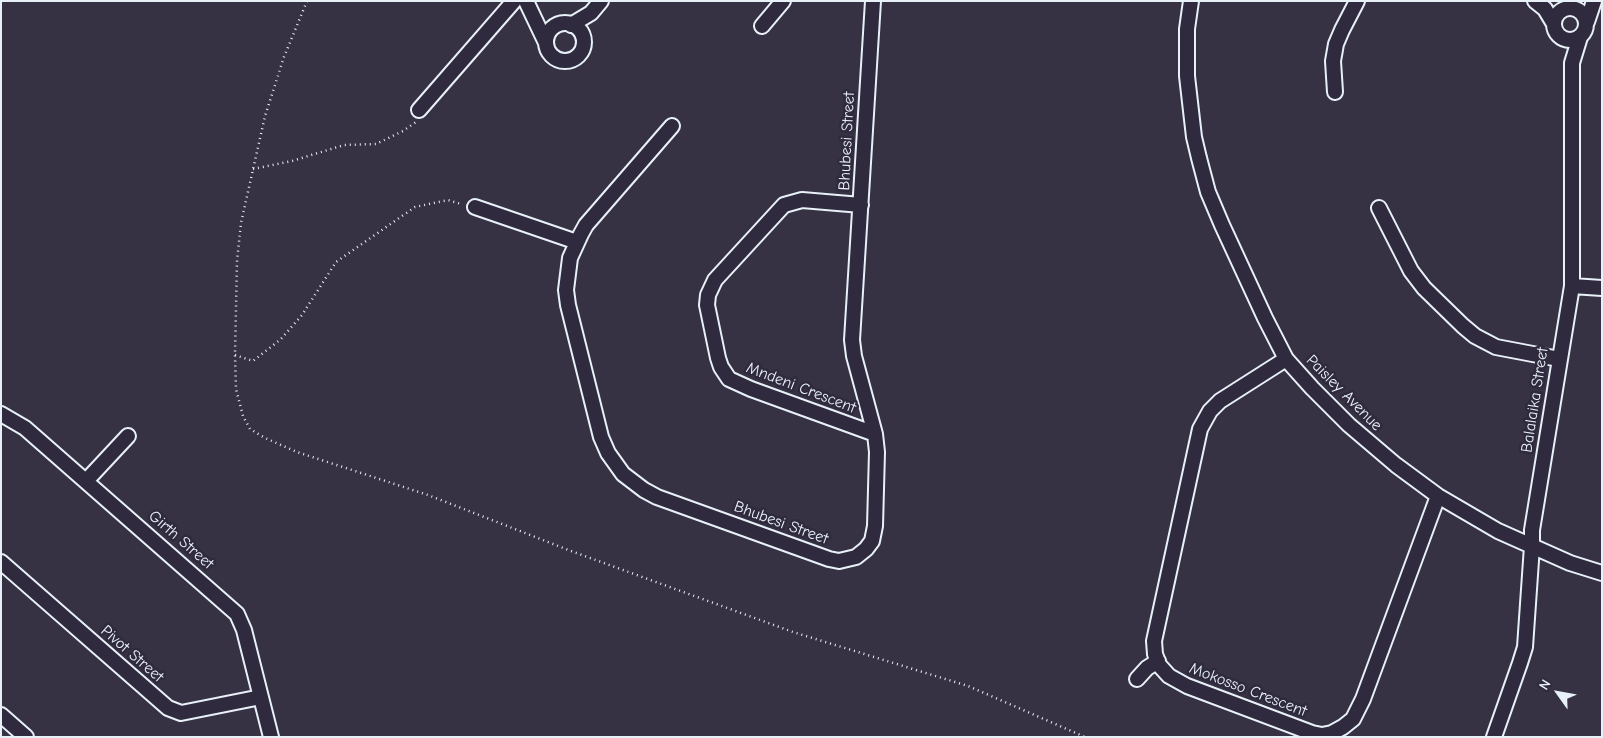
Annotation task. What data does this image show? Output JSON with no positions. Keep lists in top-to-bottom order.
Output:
{
  "streets": {
    "street": [
      "Bhubesi Street",
      "Mndeni Crescent",
      "Paisley Avenue",
      "Balalaika Street",
      "Girth Street",
      "Pivot Street",
      "Mokosso Crescent"
    ]
  },
  "crossings": [
    ["Bhubesi Street", "Mndeni Crescent"],
    ["Paisley Avenue", "Balalaika Street"],
    ["Paisley Avenue", "Mokosso Crescent"],
    ["Girth Street", "Pivot Street"]
  ],
  "north": "top left"
}
